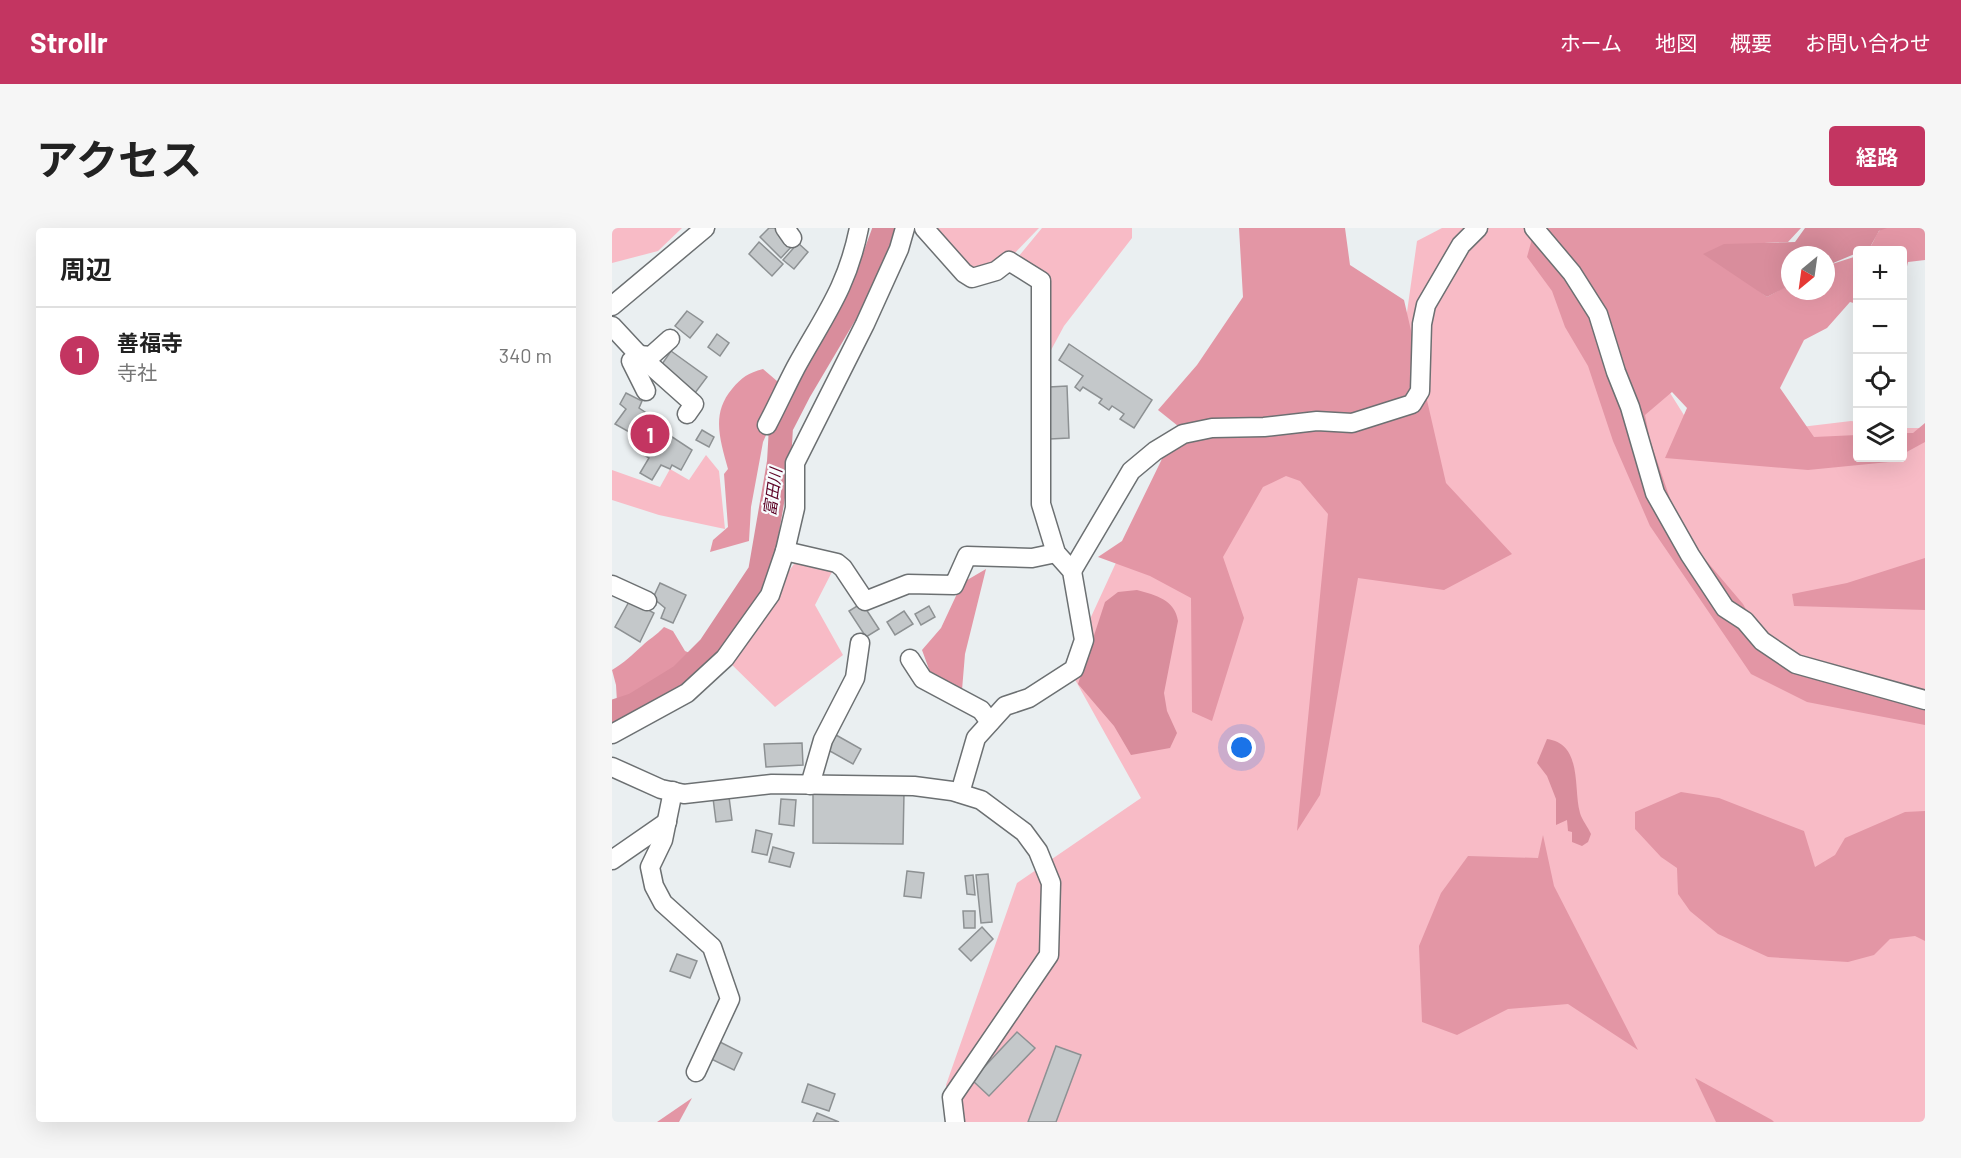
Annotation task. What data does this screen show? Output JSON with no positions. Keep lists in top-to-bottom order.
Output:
{
  "water": ["富田川"],
  "north": "bottom left",
  "page": {
    "header": "Strollr",
    "nav": [
      "ホーム",
      "地図",
      "概要",
      "お問い合わせ"
    ],
    "title": "アクセス",
    "buttons": "経路",
    "heading": "周辺",
    "map_buttons": ["+", "−"],
    "list": [
      {
        "mark": "1",
        "name": "善福寺",
        "note": "寺社",
        "value": "340 m"
      }
    ],
    "pins": "1"
  }
}
